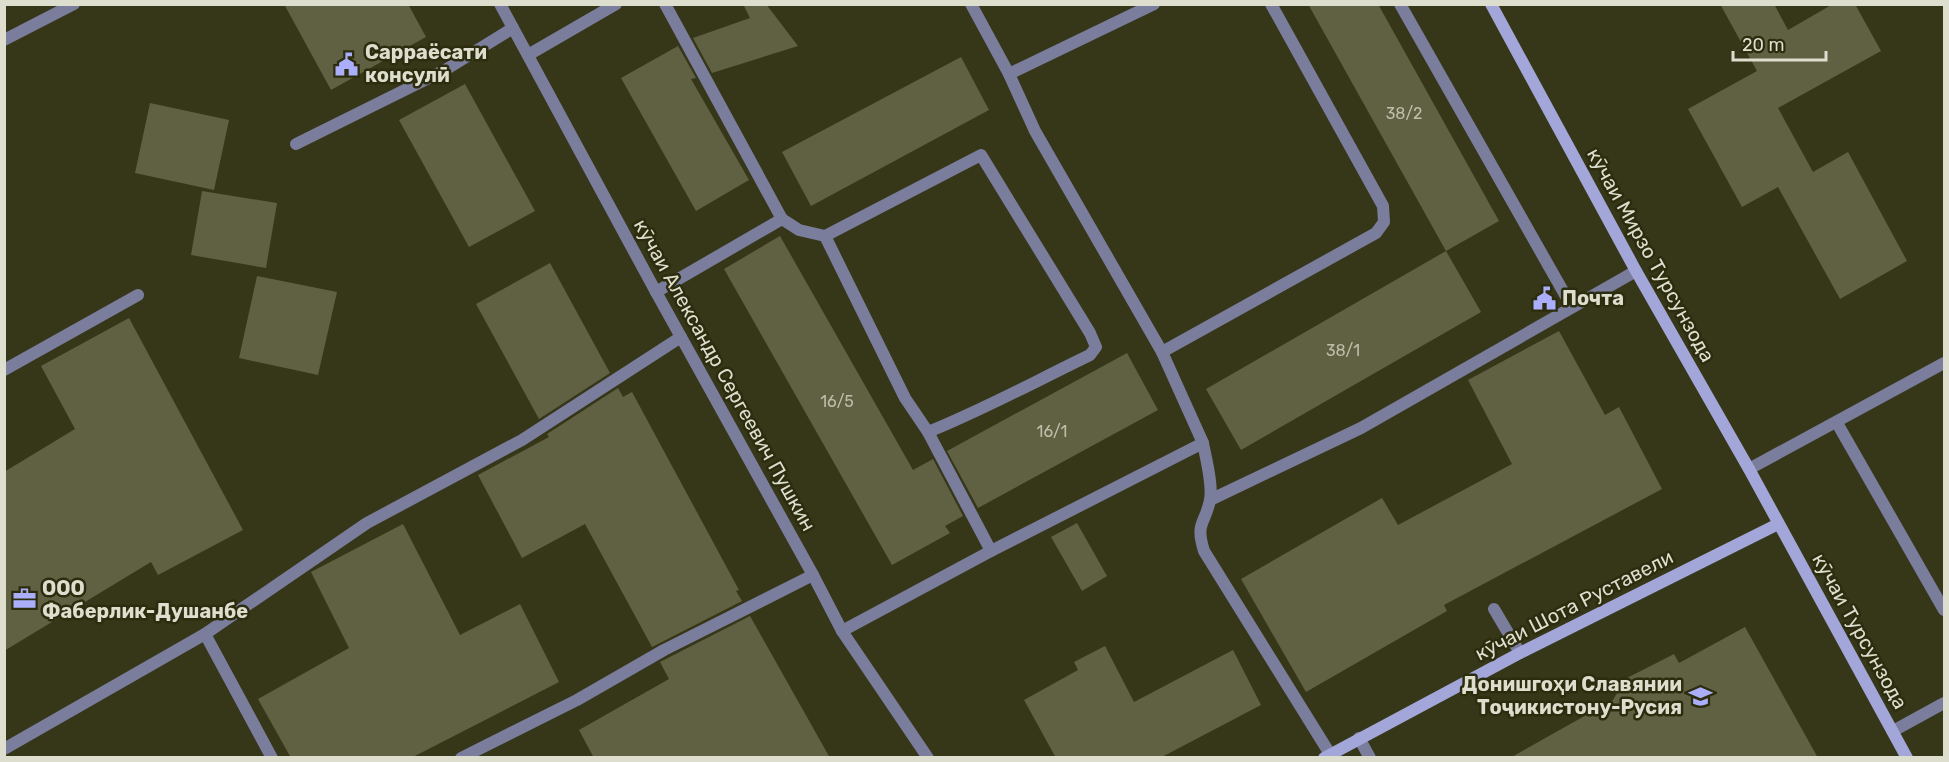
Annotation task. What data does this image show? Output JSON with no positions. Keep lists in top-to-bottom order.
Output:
{
  "streets": {
    "street": [
      "кӯчаи Мирзо Турсунзода",
      "кӯчаи Александр Сергеевич Пушкин",
      "кӯчаи Шота Руставели",
      "кӯчаи Турсунзода"
    ]
  },
  "crossings": [
    ["кӯчаи Мирзо Турсунзода", "кӯчаи Шота Руставели"],
    ["кӯчаи Мирзо Турсунзода", "кӯчаи Турсунзода"],
    ["кӯчаи Шота Руставели", "кӯчаи Турсунзода"]
  ],
  "places": {
    "public building": ["Сарраёсати консулӣ", "Почта"],
    "office": ["ООО Фаберлик-Душанбе"],
    "school or university": ["Донишгоҳи Славянии Тоҷикистону-Русия"]
  },
  "house_numbers": [
    "38/2",
    "38/1",
    "16/5",
    "16/1"
  ],
  "scale_bar": "20 m"
}
